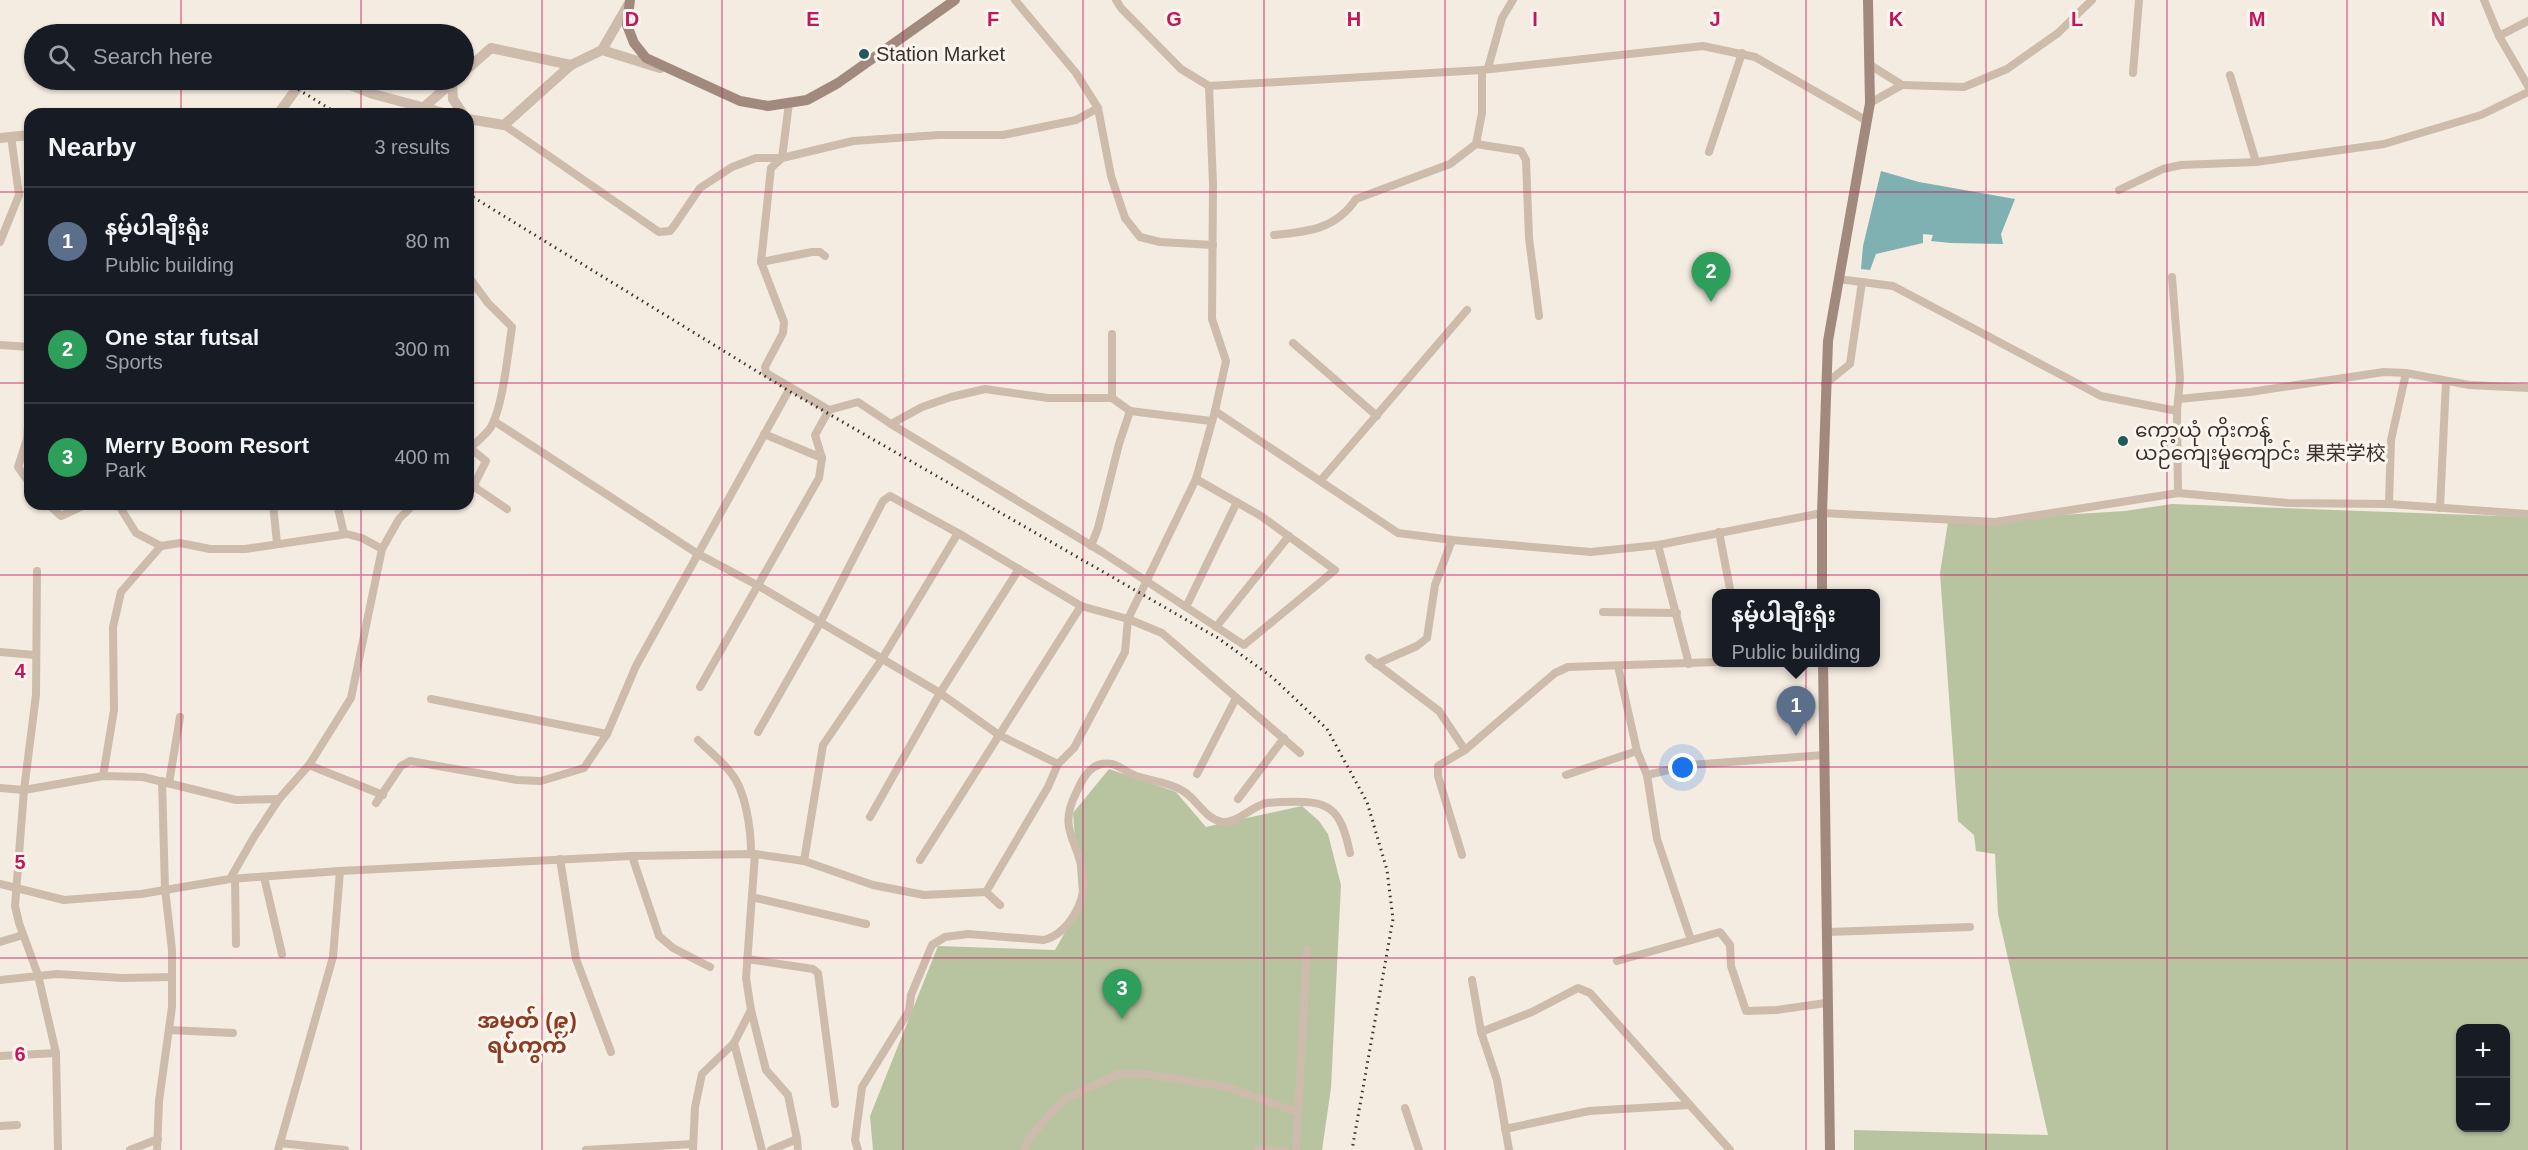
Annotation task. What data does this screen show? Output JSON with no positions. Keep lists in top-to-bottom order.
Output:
{
  "districts": ["အမှတ် (၉) ရပ်ကွက်"],
  "places": ["Station Market", "ကော့ယုံ ကိုးကန့် ယဉ်ကျေးမှုကျောင်း 果荣学校"],
  "page": {
    "search": "Search here",
    "heading": ["Nearby", "3 results"],
    "list": [
      {
        "mark": "1",
        "name": "နမ့်ပါချီးရုံး",
        "note": "Public building",
        "value": "80 m"
      },
      {
        "mark": "2",
        "name": "One star futsal",
        "note": "Sports",
        "value": "300 m"
      },
      {
        "mark": "3",
        "name": "Merry Boom Resort",
        "note": "Park",
        "value": "400 m"
      }
    ],
    "pins": ["2", "1", "3"],
    "popup": ["နမ့်ပါချီးရုံး", "Public building"],
    "map_buttons": ["+", "−"]
  },
  "grid": {
    "columns": [
      "D",
      "E",
      "F",
      "G",
      "H",
      "I",
      "J",
      "K",
      "L",
      "M",
      "N"
    ],
    "rows": ["4", "5", "6"]
  }
}
